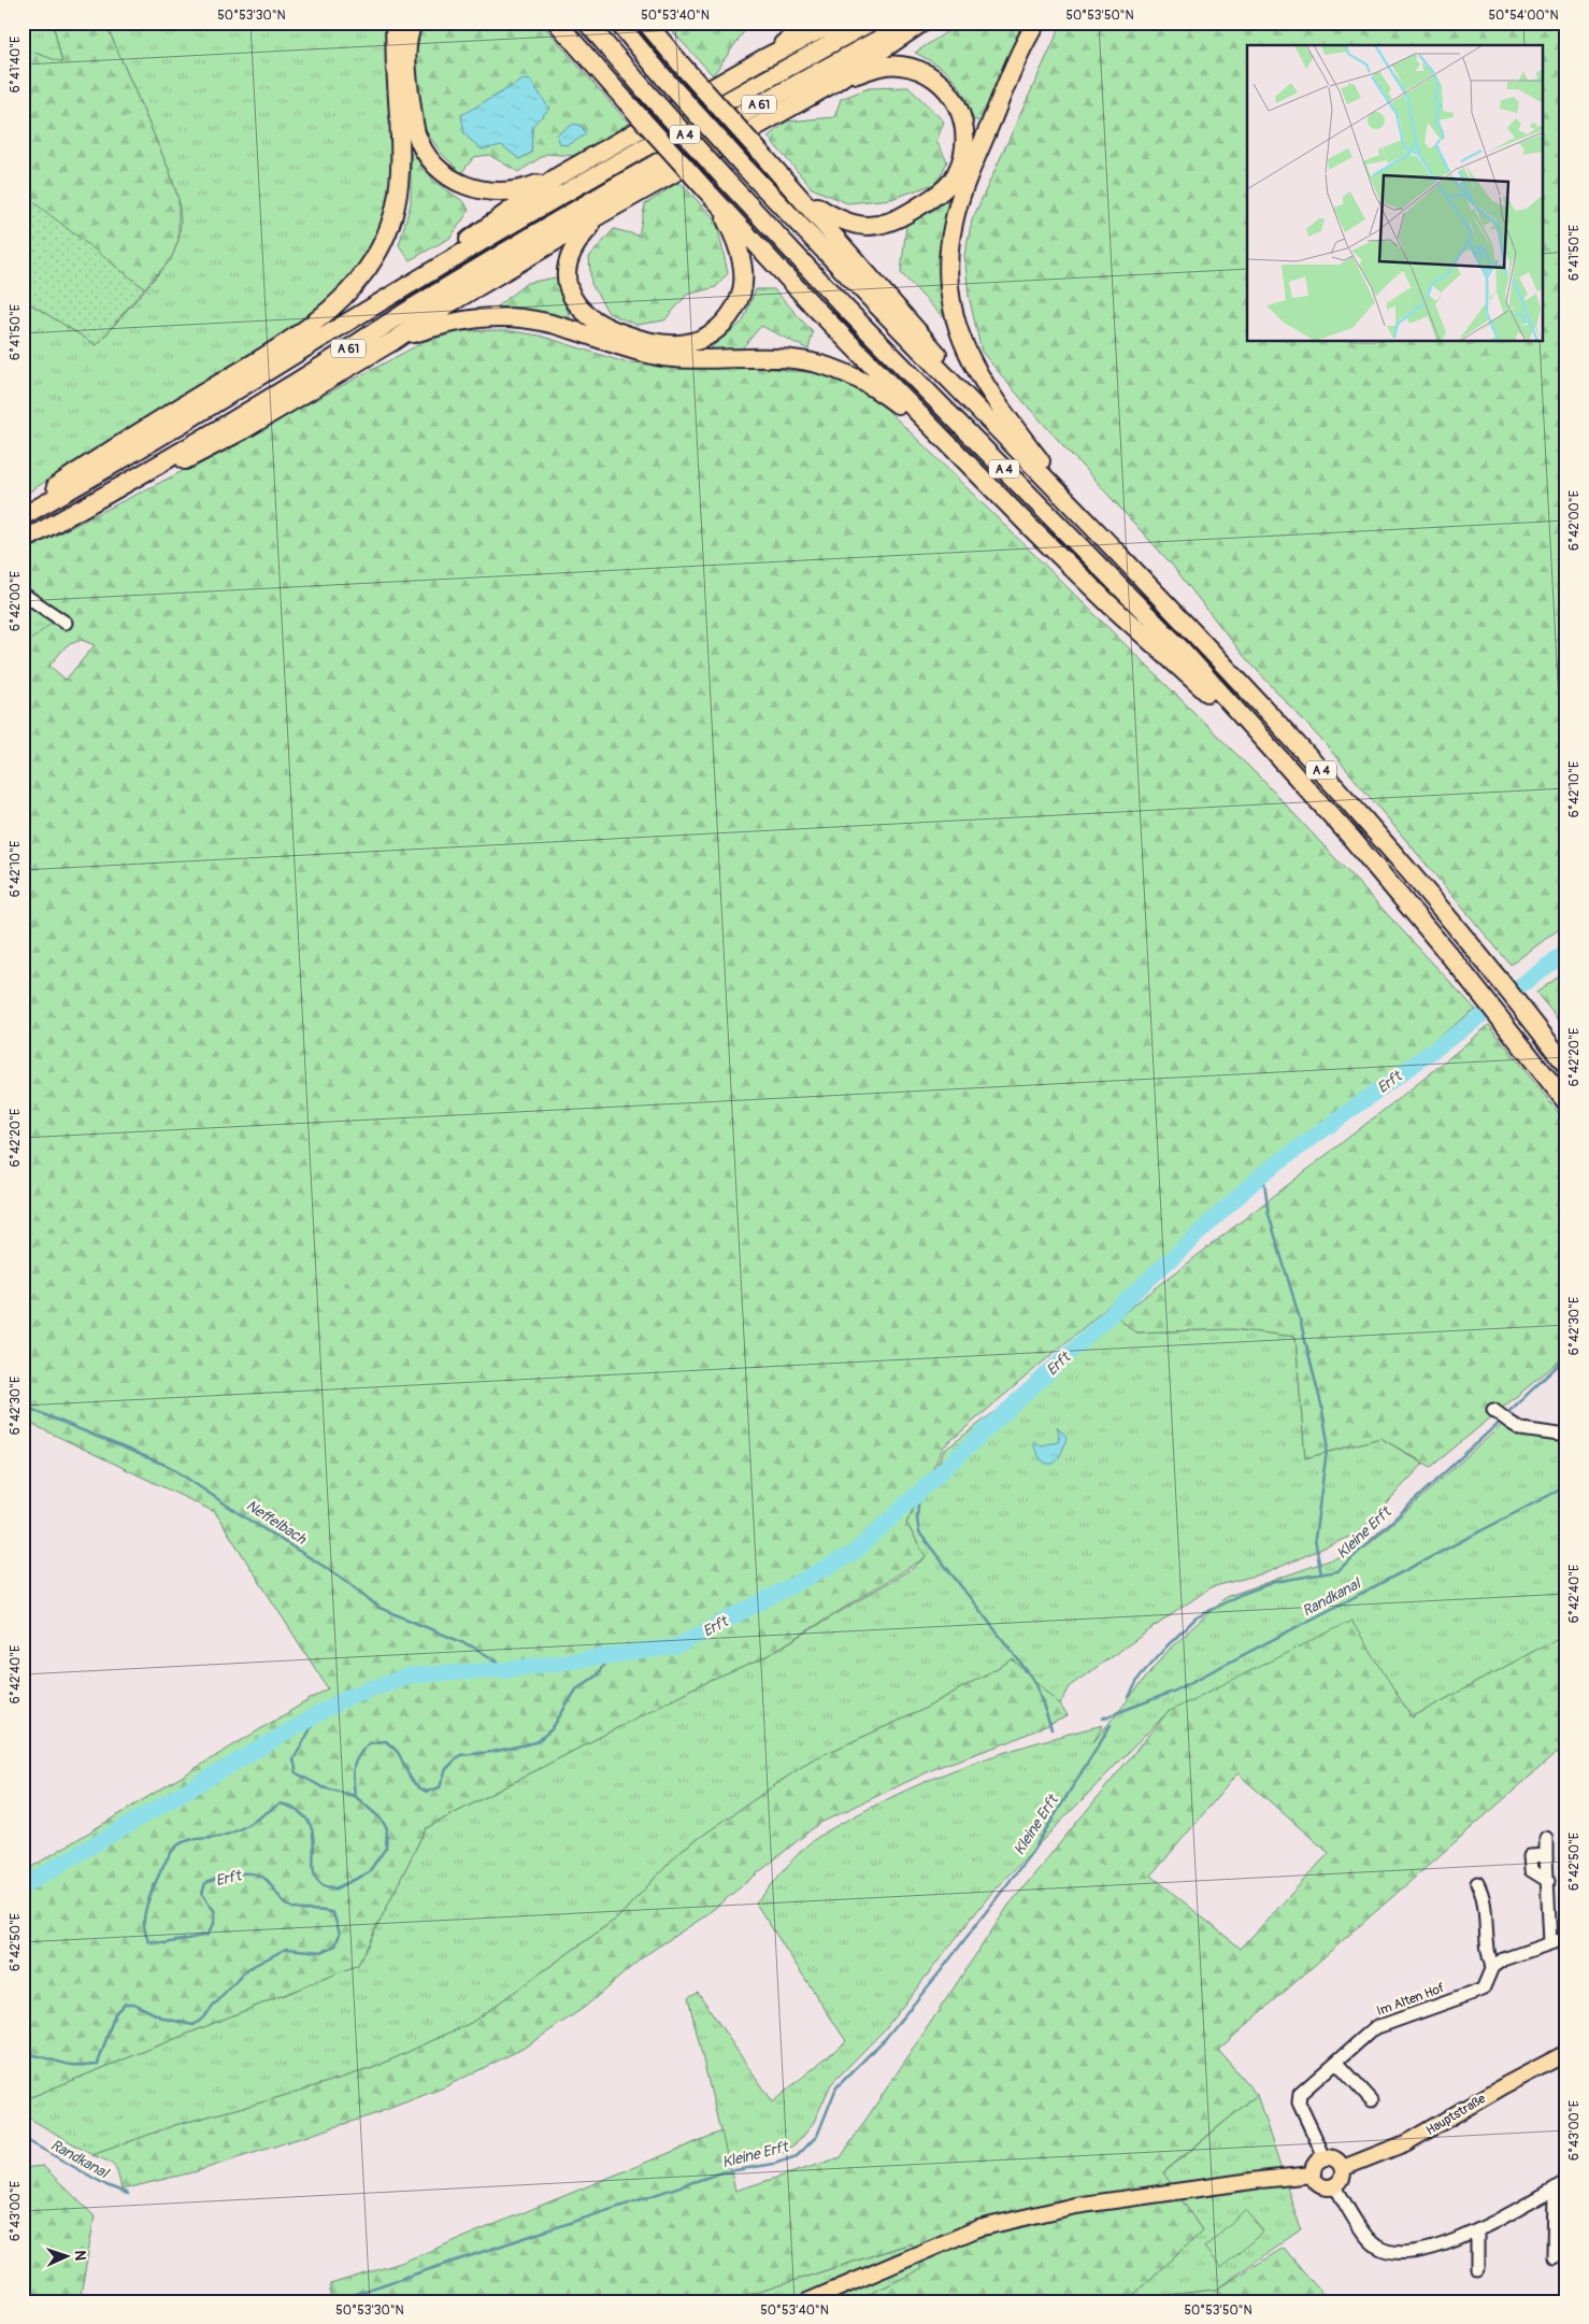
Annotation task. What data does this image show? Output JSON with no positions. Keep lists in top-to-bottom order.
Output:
{
  "streets": {
    "highway": ["A 61", "A 4"],
    "main road": ["Hauptstraße"],
    "street": ["Im Alten Hof"]
  },
  "crossings": [
    ["Im Alten Hof", "Hauptstraße"]
  ],
  "water": [
    "Erft",
    "Neffelbach",
    "Kleine Erft",
    "Randkanal"
  ],
  "north": "right",
  "coordinates": [
    "50°53'30\"N",
    "50°53'40\"N",
    "50°53'50\"N",
    "50°54'00\"N",
    "6°41'40\"E",
    "6°41'50\"E",
    "6°42'00\"E",
    "6°42'10\"E",
    "6°42'20\"E",
    "6°42'30\"E",
    "6°42'40\"E",
    "6°42'50\"E",
    "6°43'00\"E"
  ]
}
